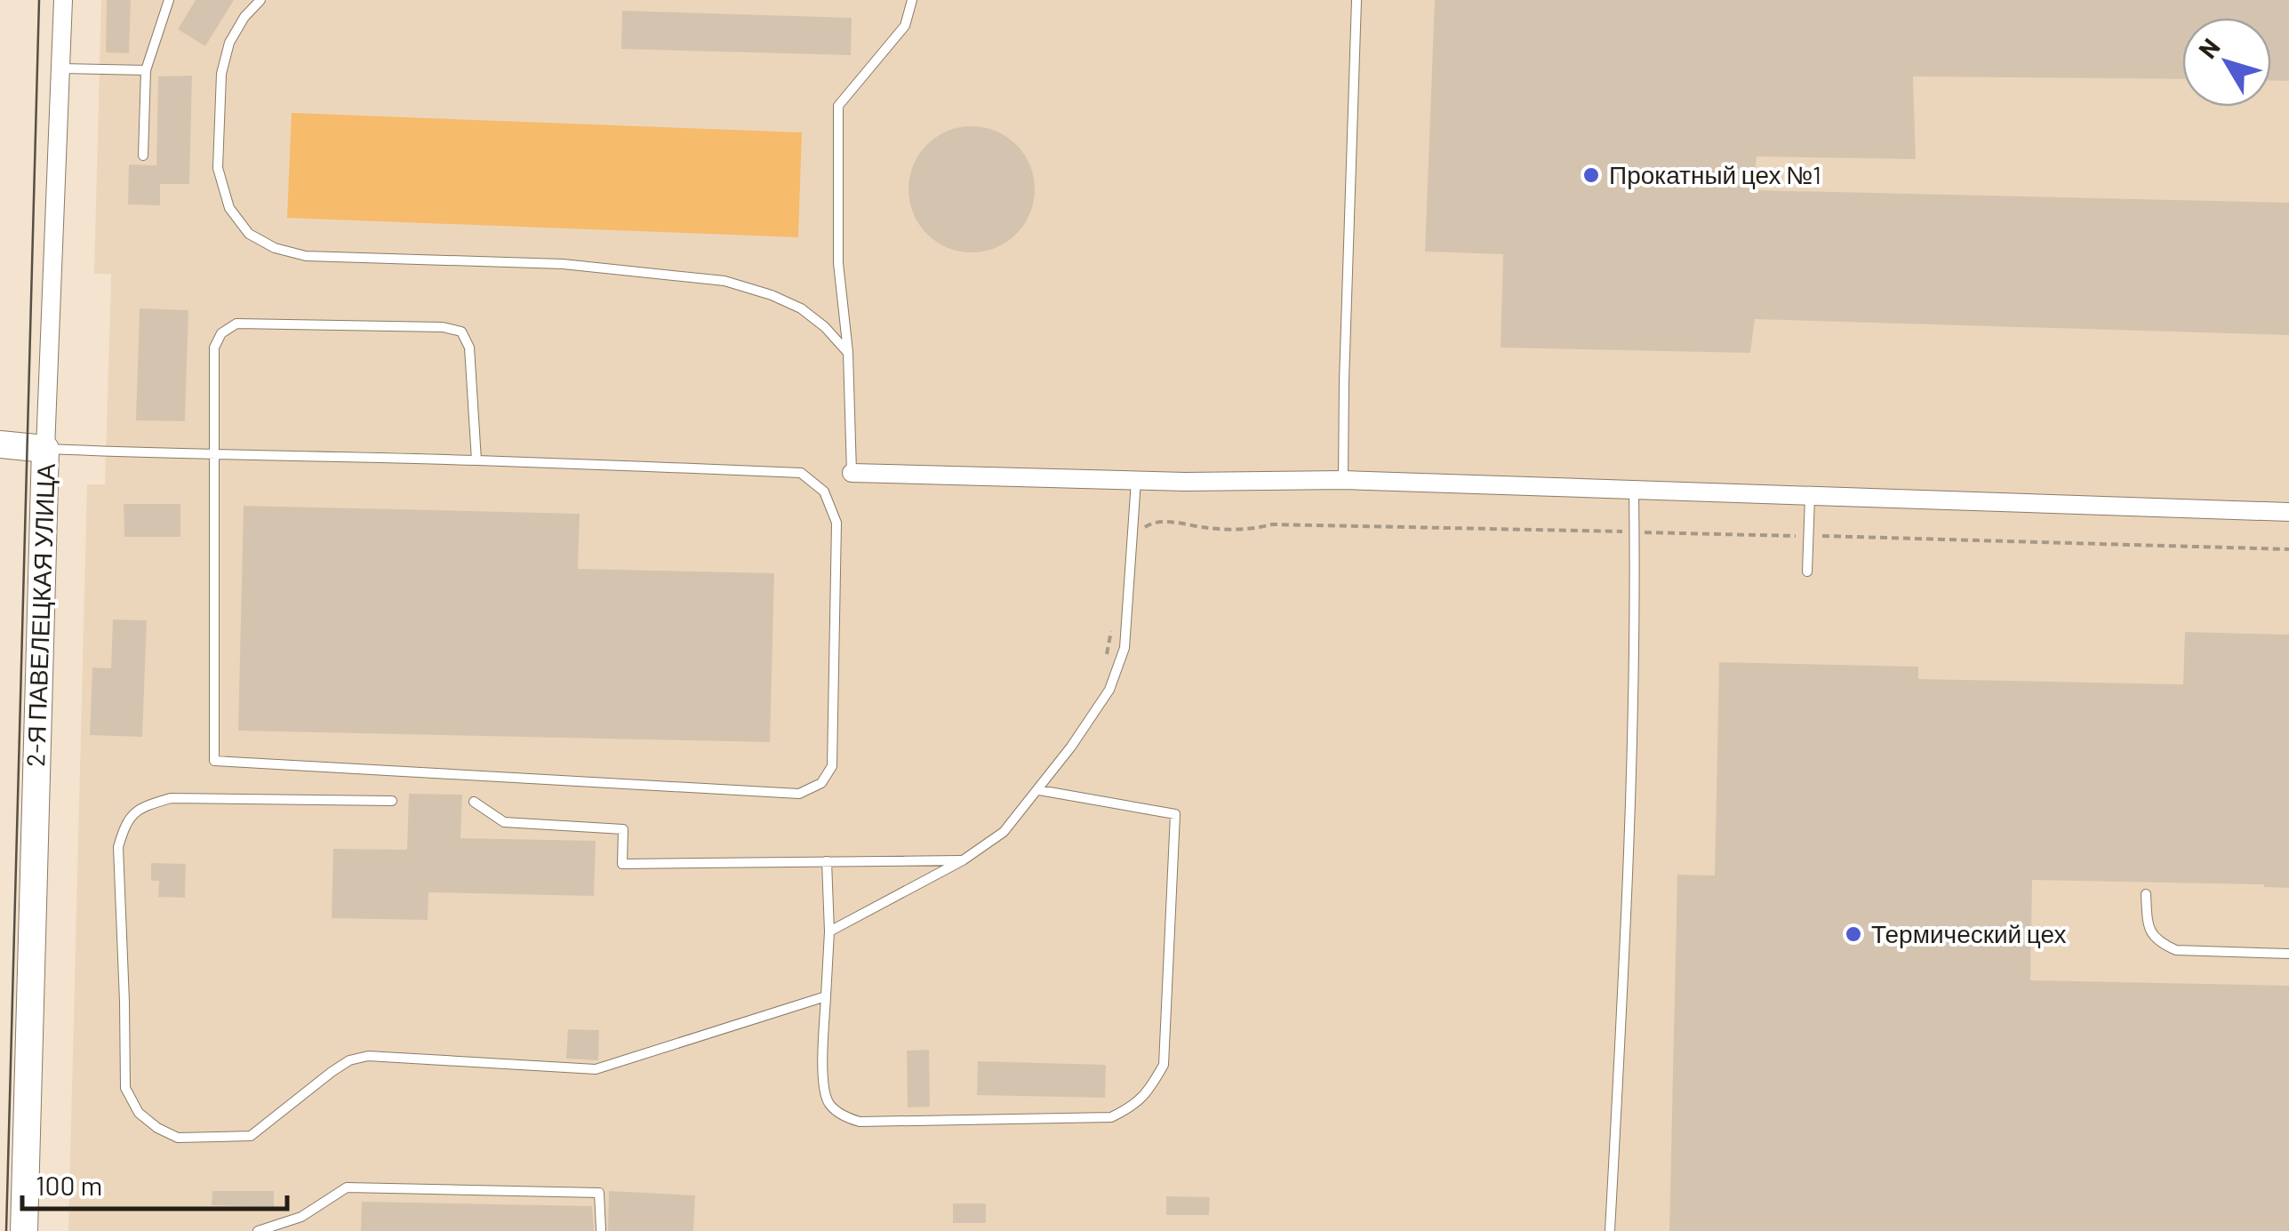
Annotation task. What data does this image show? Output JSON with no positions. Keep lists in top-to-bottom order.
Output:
{
  "streets": {
    "main road": ["2-Я ПАВЕЛЕЦКАЯ УЛИЦА"]
  },
  "places": ["Прокатный цех №1", "Термический цех"],
  "scale_bar": "100 m",
  "north": "top left"
}
